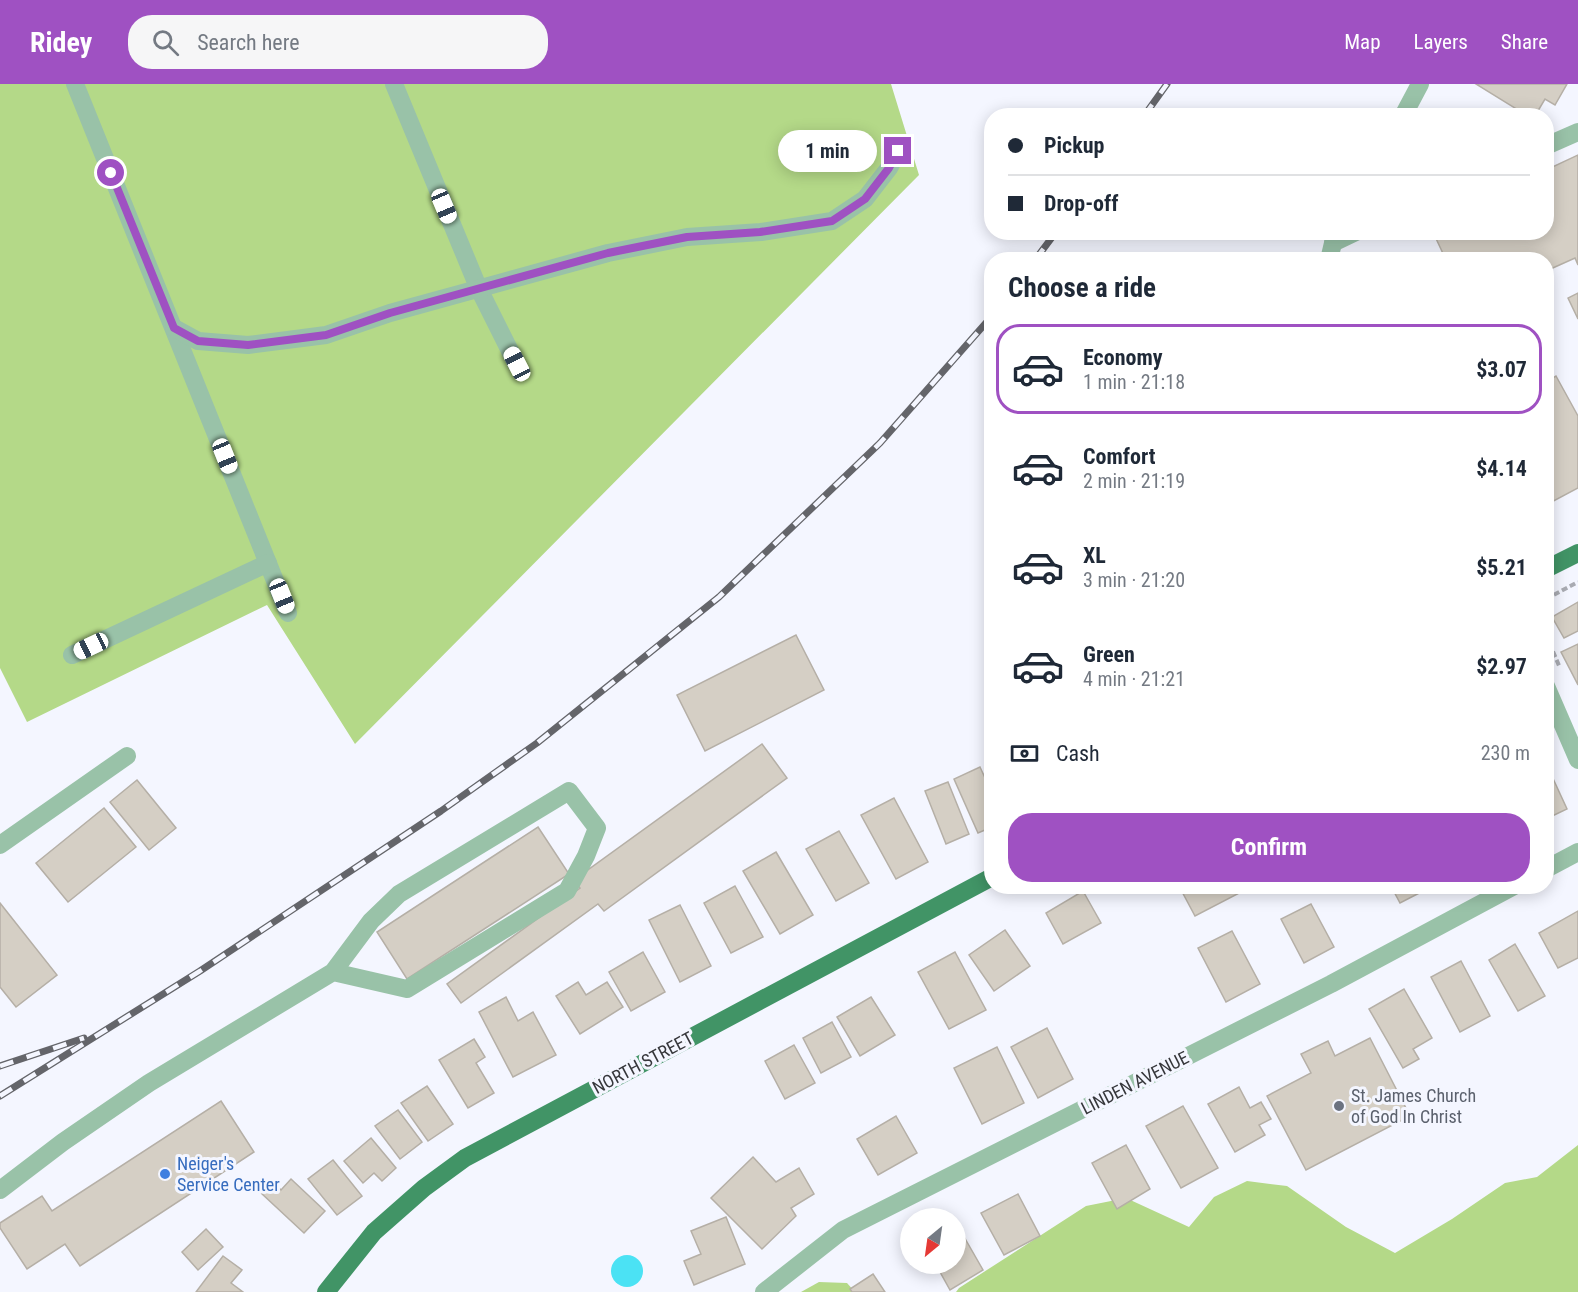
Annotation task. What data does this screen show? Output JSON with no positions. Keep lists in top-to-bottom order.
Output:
{
  "streets": {
    "main road": ["NORTH STREET"],
    "street": ["LINDEN AVENUE"]
  },
  "places": ["St. James Church of God In Christ", "Neiger's Service Center"],
  "north": "bottom left",
  "page": {
    "header": "Ridey",
    "search": "Search here",
    "nav": ["Map", "Layers", "Share"],
    "banner": ["Pickup", "Drop-off"],
    "bubble": "1 min",
    "heading": "Choose a ride",
    "list": [
      {
        "name": "Economy",
        "note": "1 min · 21:18",
        "value": "$3.07"
      },
      {
        "name": "Comfort",
        "note": "2 min · 21:19",
        "value": "$4.14"
      },
      {
        "name": "XL",
        "note": "3 min · 21:20",
        "value": "$5.21"
      },
      {
        "name": "Green",
        "note": "4 min · 21:21",
        "value": "$2.97"
      }
    ],
    "pay": ["Cash", "230 m"],
    "buttons": "Confirm"
  }
}
